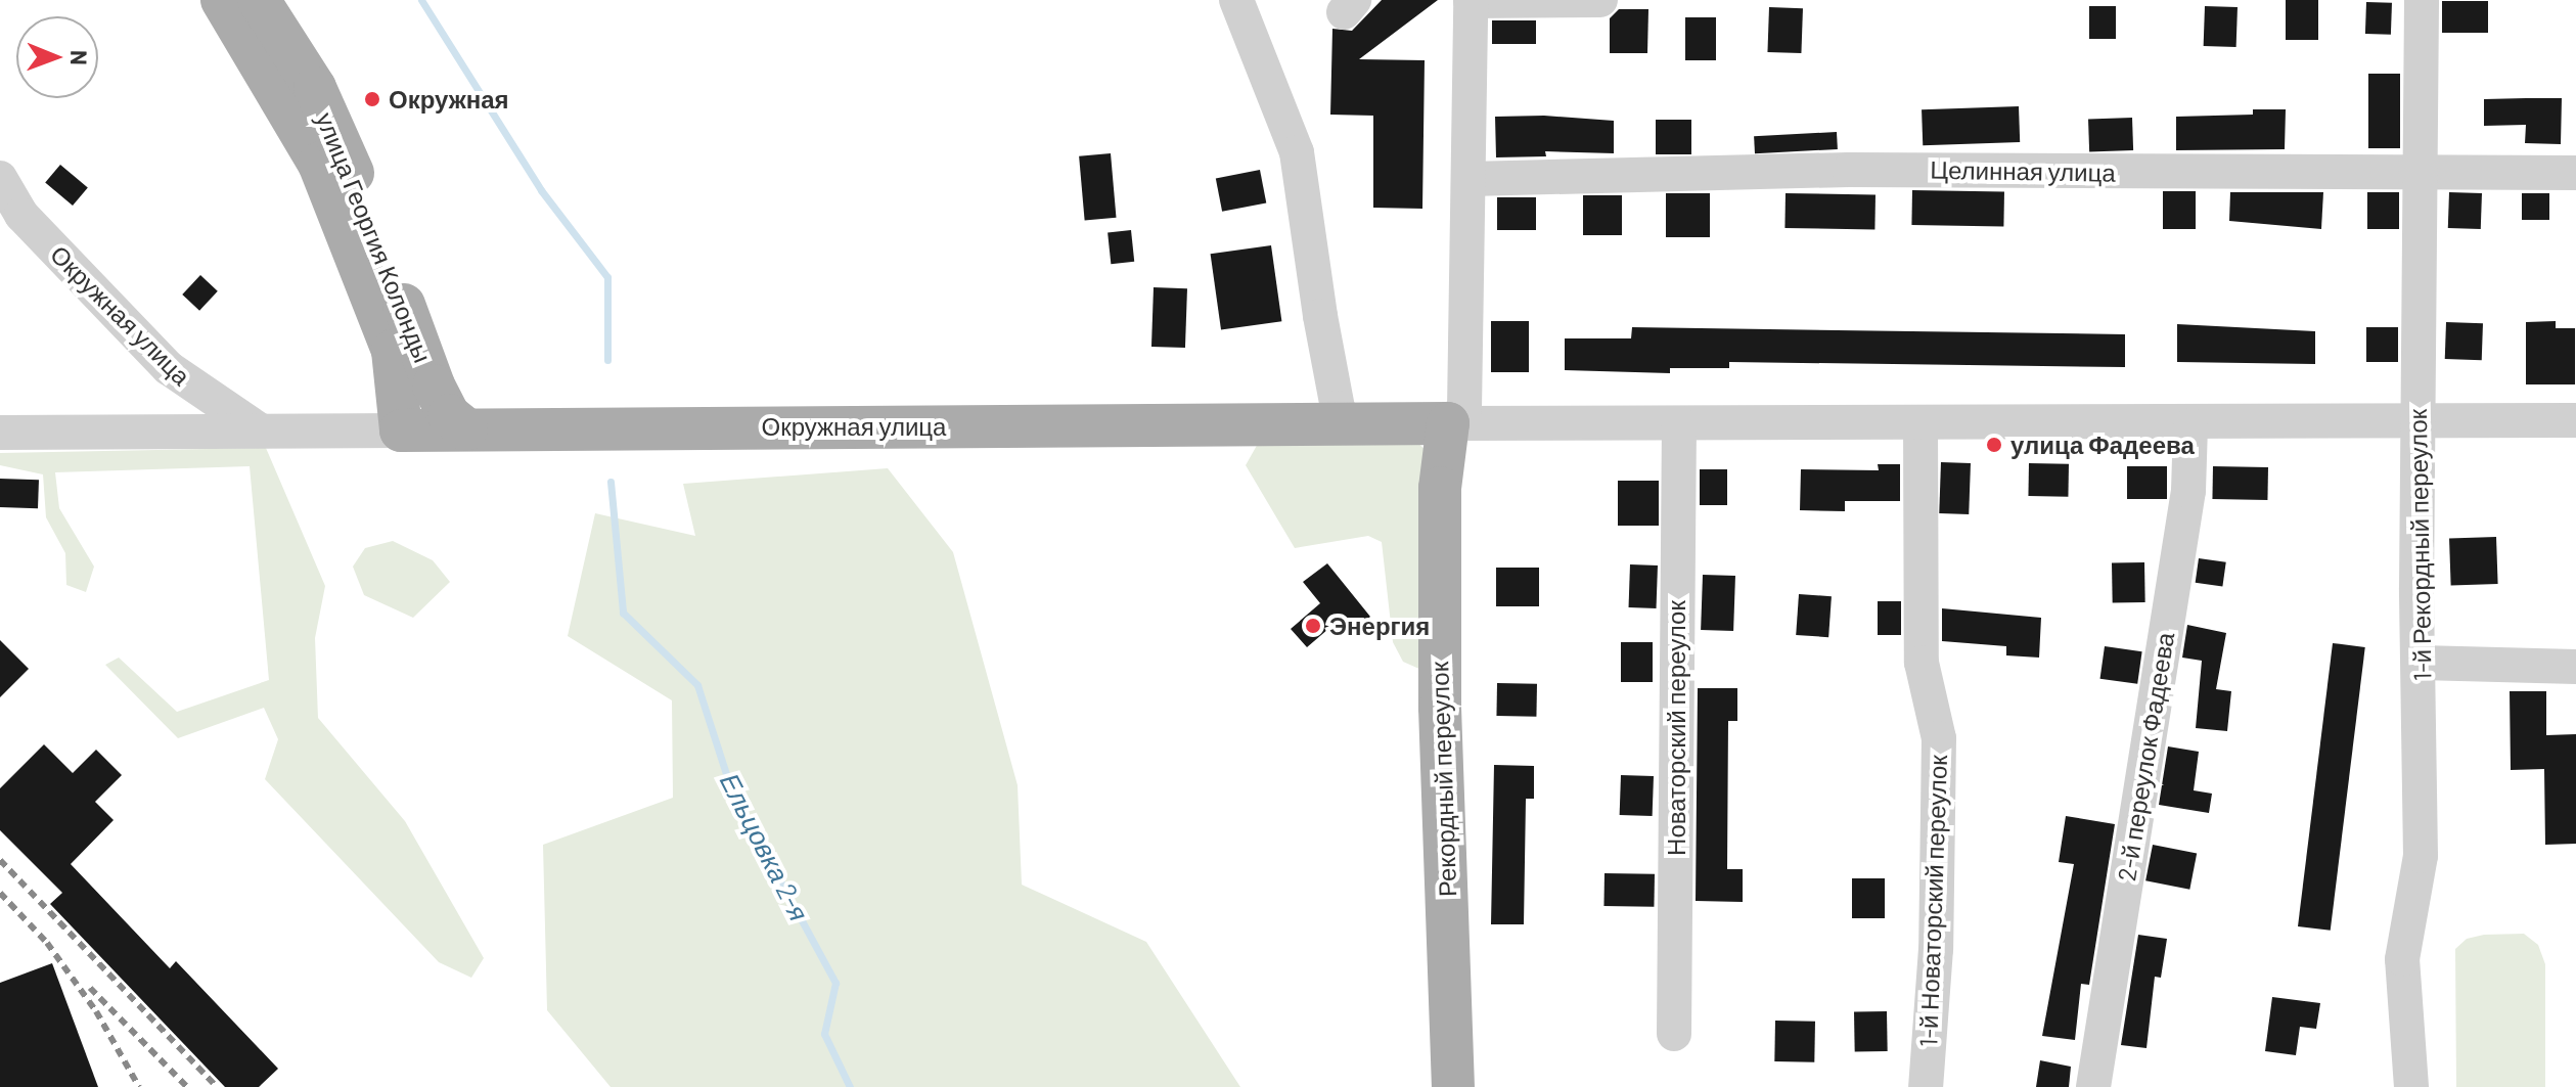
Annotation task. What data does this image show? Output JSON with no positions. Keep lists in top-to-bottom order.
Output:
{
  "streets": {
    "main road": ["улица Георгия Колонды", "Окружная улица", "Рекордный переулок"],
    "street": [
      "Целинная улица",
      "1-й Рекордный переулок",
      "Новаторский переулок",
      "2-й переулок Фадеева",
      "1-й Новаторский переулок"
    ]
  },
  "crossings": [
    ["Целинная улица", "1-й Рекордный переулок"],
    ["улица Георгия Колонды", "Окружная улица"],
    ["Окружная улица", "Рекордный переулок"]
  ],
  "water": ["Ельцовка 2-я"],
  "places": ["Окружная", "улица Фадеева", "Энергия"],
  "north": "right"
}
